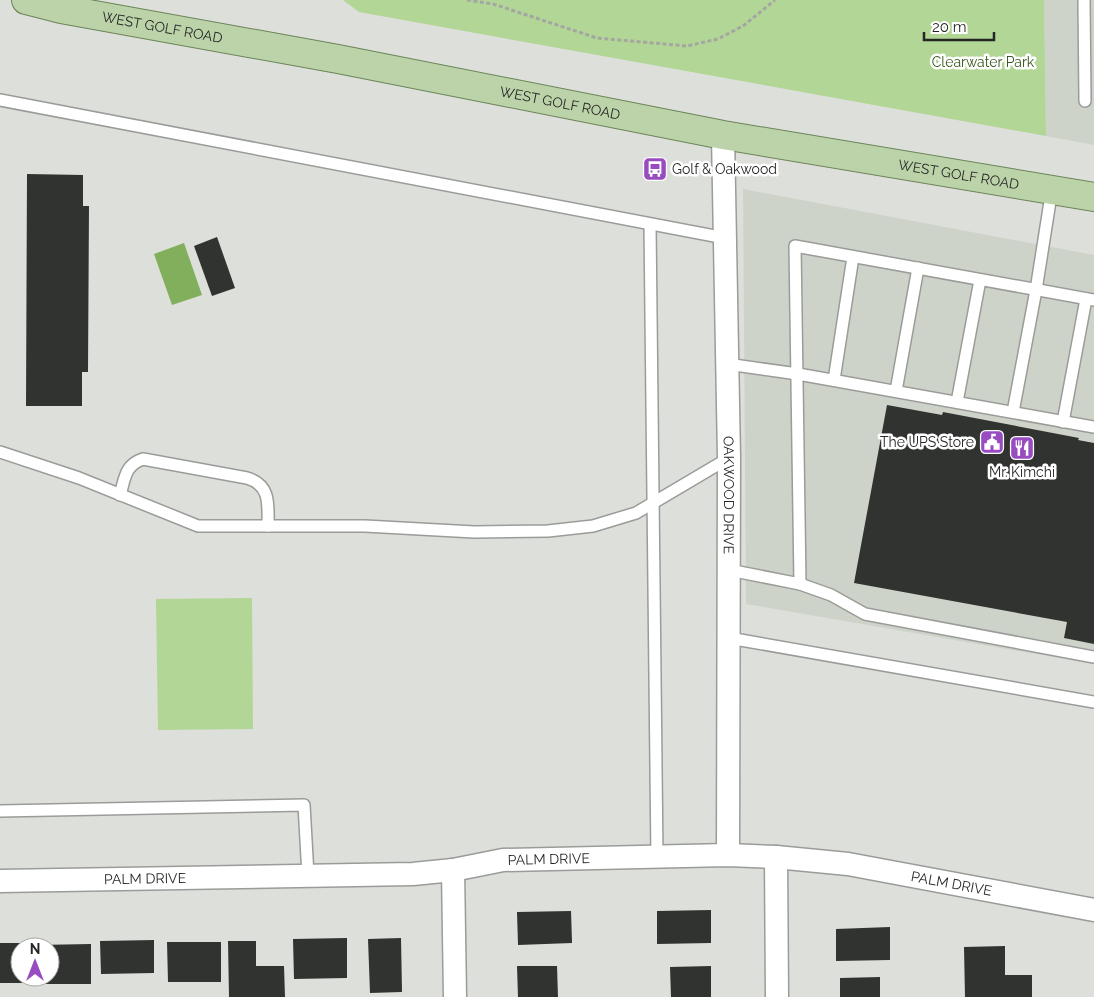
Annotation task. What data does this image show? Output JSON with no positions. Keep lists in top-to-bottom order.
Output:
{
  "streets": {
    "main road": ["WEST GOLF ROAD"],
    "street": ["OAKWOOD DRIVE", "PALM DRIVE"]
  },
  "crossings": [
    ["WEST GOLF ROAD", "OAKWOOD DRIVE"],
    ["OAKWOOD DRIVE", "PALM DRIVE"]
  ],
  "parks": ["Clearwater Park"],
  "places": {
    "bus stop": ["Golf & Oakwood"],
    "public building": ["The UPS Store"],
    "restaurant": ["Mr. Kimchi"]
  },
  "scale_bar": "20 m",
  "north": "top"
}
